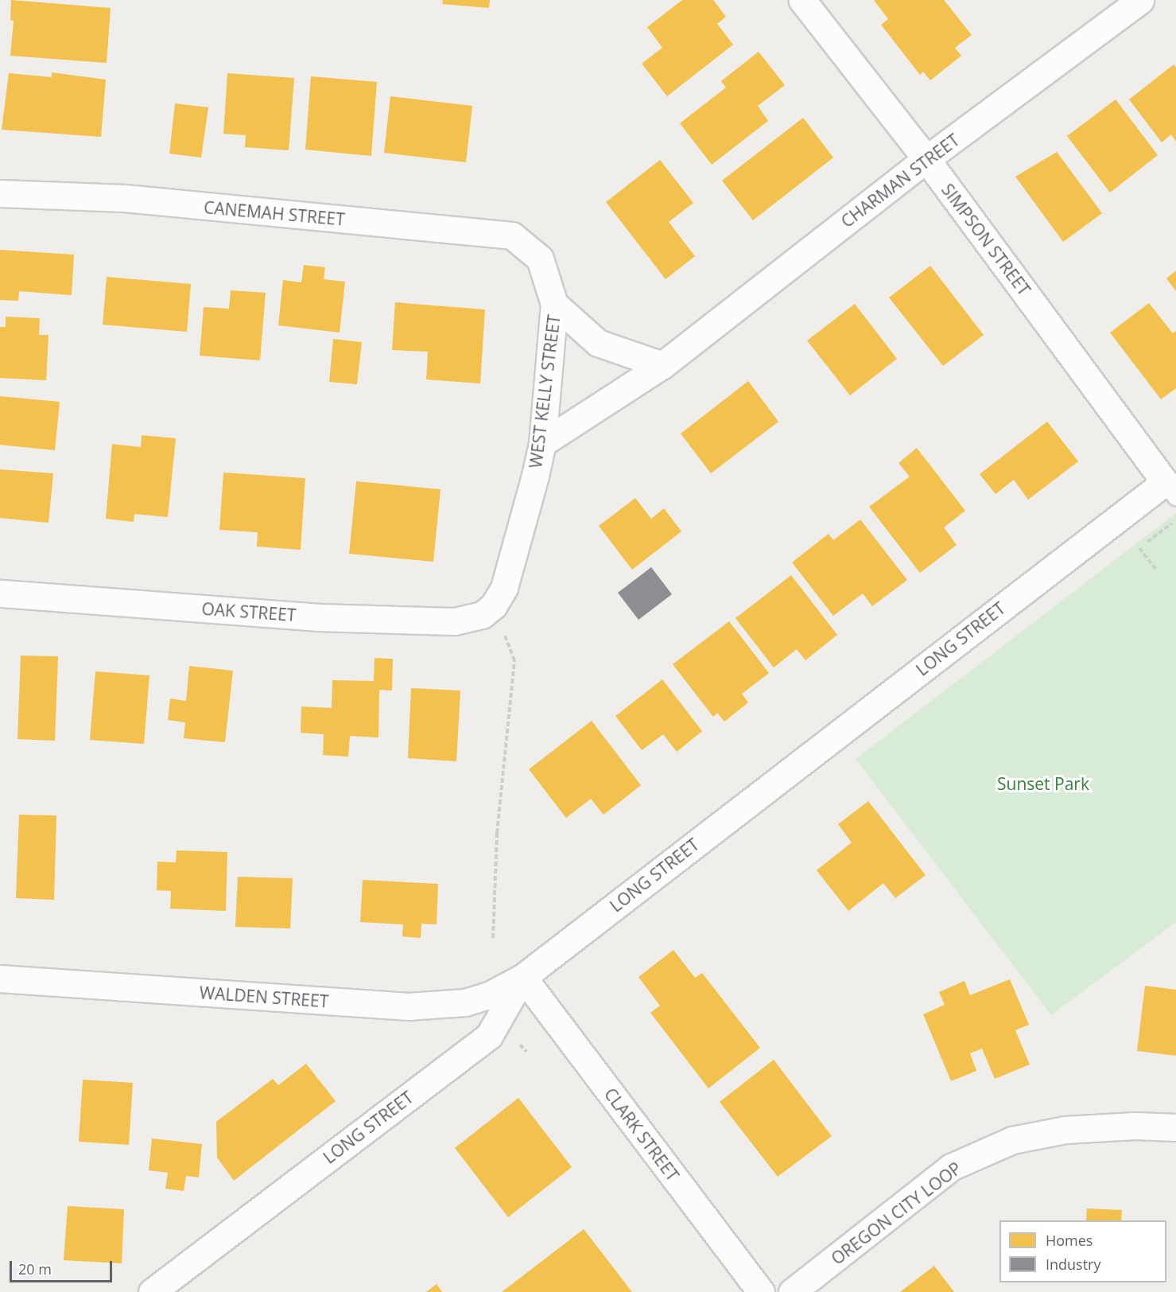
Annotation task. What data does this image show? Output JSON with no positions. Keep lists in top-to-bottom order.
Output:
{
  "streets": {
    "street": [
      "CHARMAN STREET",
      "CANEMAH STREET",
      "SIMPSON STREET",
      "WEST KELLY STREET",
      "OAK STREET",
      "LONG STREET",
      "WALDEN STREET",
      "CLARK STREET",
      "OREGON CITY LOOP"
    ]
  },
  "crossings": [
    ["CHARMAN STREET", "SIMPSON STREET"],
    ["CHARMAN STREET", "WEST KELLY STREET"],
    ["CANEMAH STREET", "WEST KELLY STREET"],
    ["SIMPSON STREET", "LONG STREET"],
    ["WEST KELLY STREET", "OAK STREET"],
    ["LONG STREET", "WALDEN STREET"],
    ["LONG STREET", "CLARK STREET"],
    ["WALDEN STREET", "CLARK STREET"]
  ],
  "parks": ["Sunset Park"],
  "legend": ["Homes", "Industry"],
  "scale_bar": "20 m"
}
